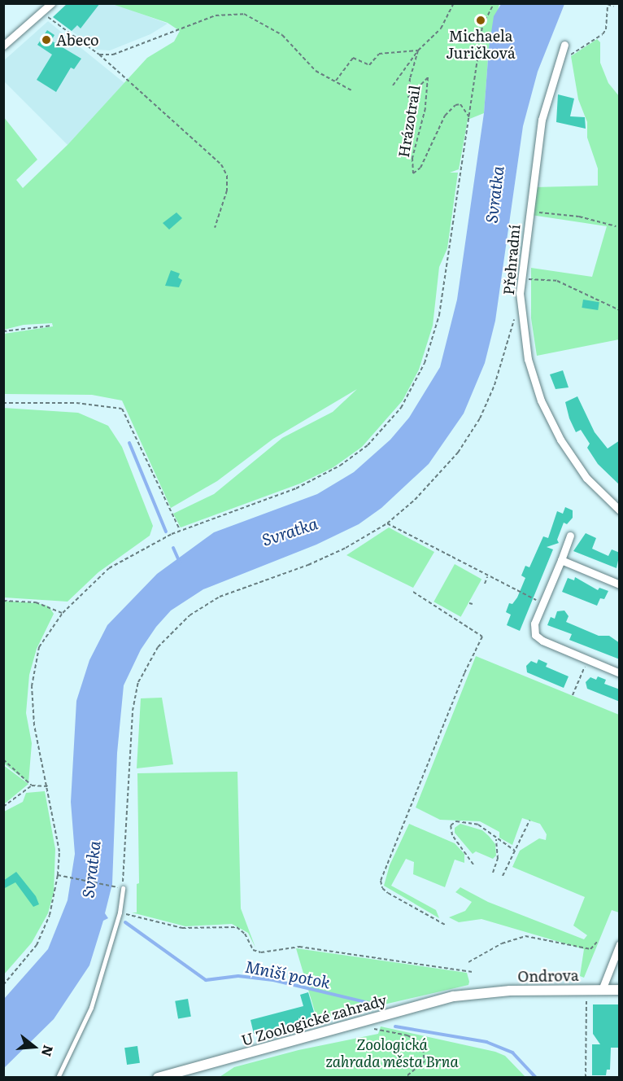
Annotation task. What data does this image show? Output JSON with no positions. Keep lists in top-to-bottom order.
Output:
{
  "streets": {
    "street": ["Přehradní", "Ondrova", "U Zoologické zahrady"],
    "path": ["Hrázotrail"]
  },
  "crossings": [
    ["Ondrova", "U Zoologické zahrady"]
  ],
  "water": ["Svratka", "Mniší potok"],
  "parks": ["Zoologická zahrada města Brna"],
  "places": ["Michaela Juričková", "Abeco"],
  "north": "right"
}
